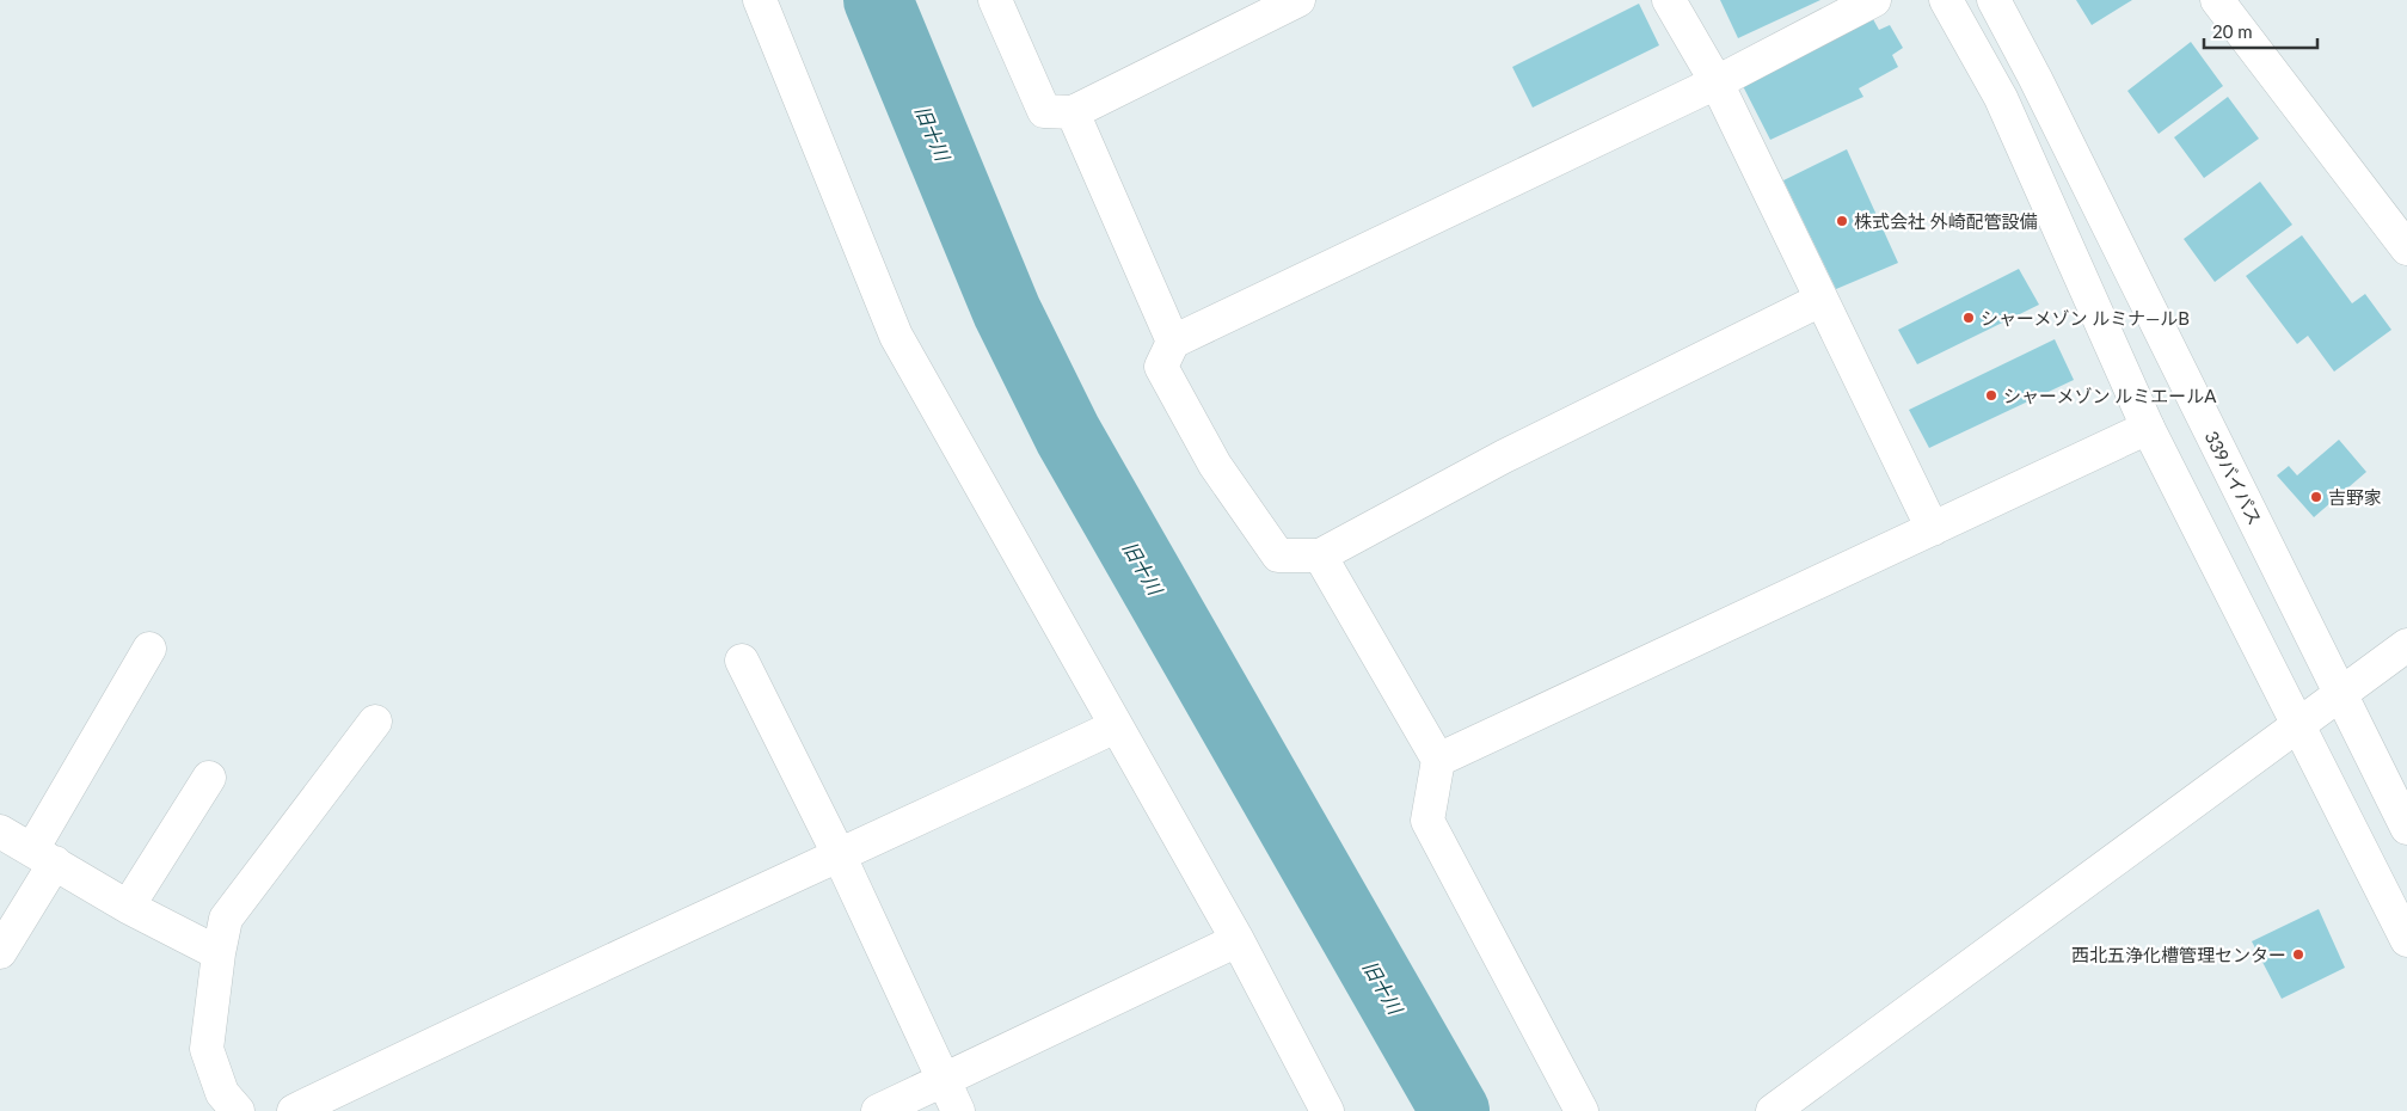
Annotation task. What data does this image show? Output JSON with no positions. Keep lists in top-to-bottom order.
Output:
{
  "streets": {
    "street": ["339バイパス"]
  },
  "water": ["旧十川"],
  "places": [
    "株式会社 外崎配管設備",
    "シャーメゾン ルミナ―ルB",
    "シャーメゾン ルミエールA",
    "吉野家",
    "西北五浄化槽管理センター"
  ],
  "scale_bar": "20 m"
}
